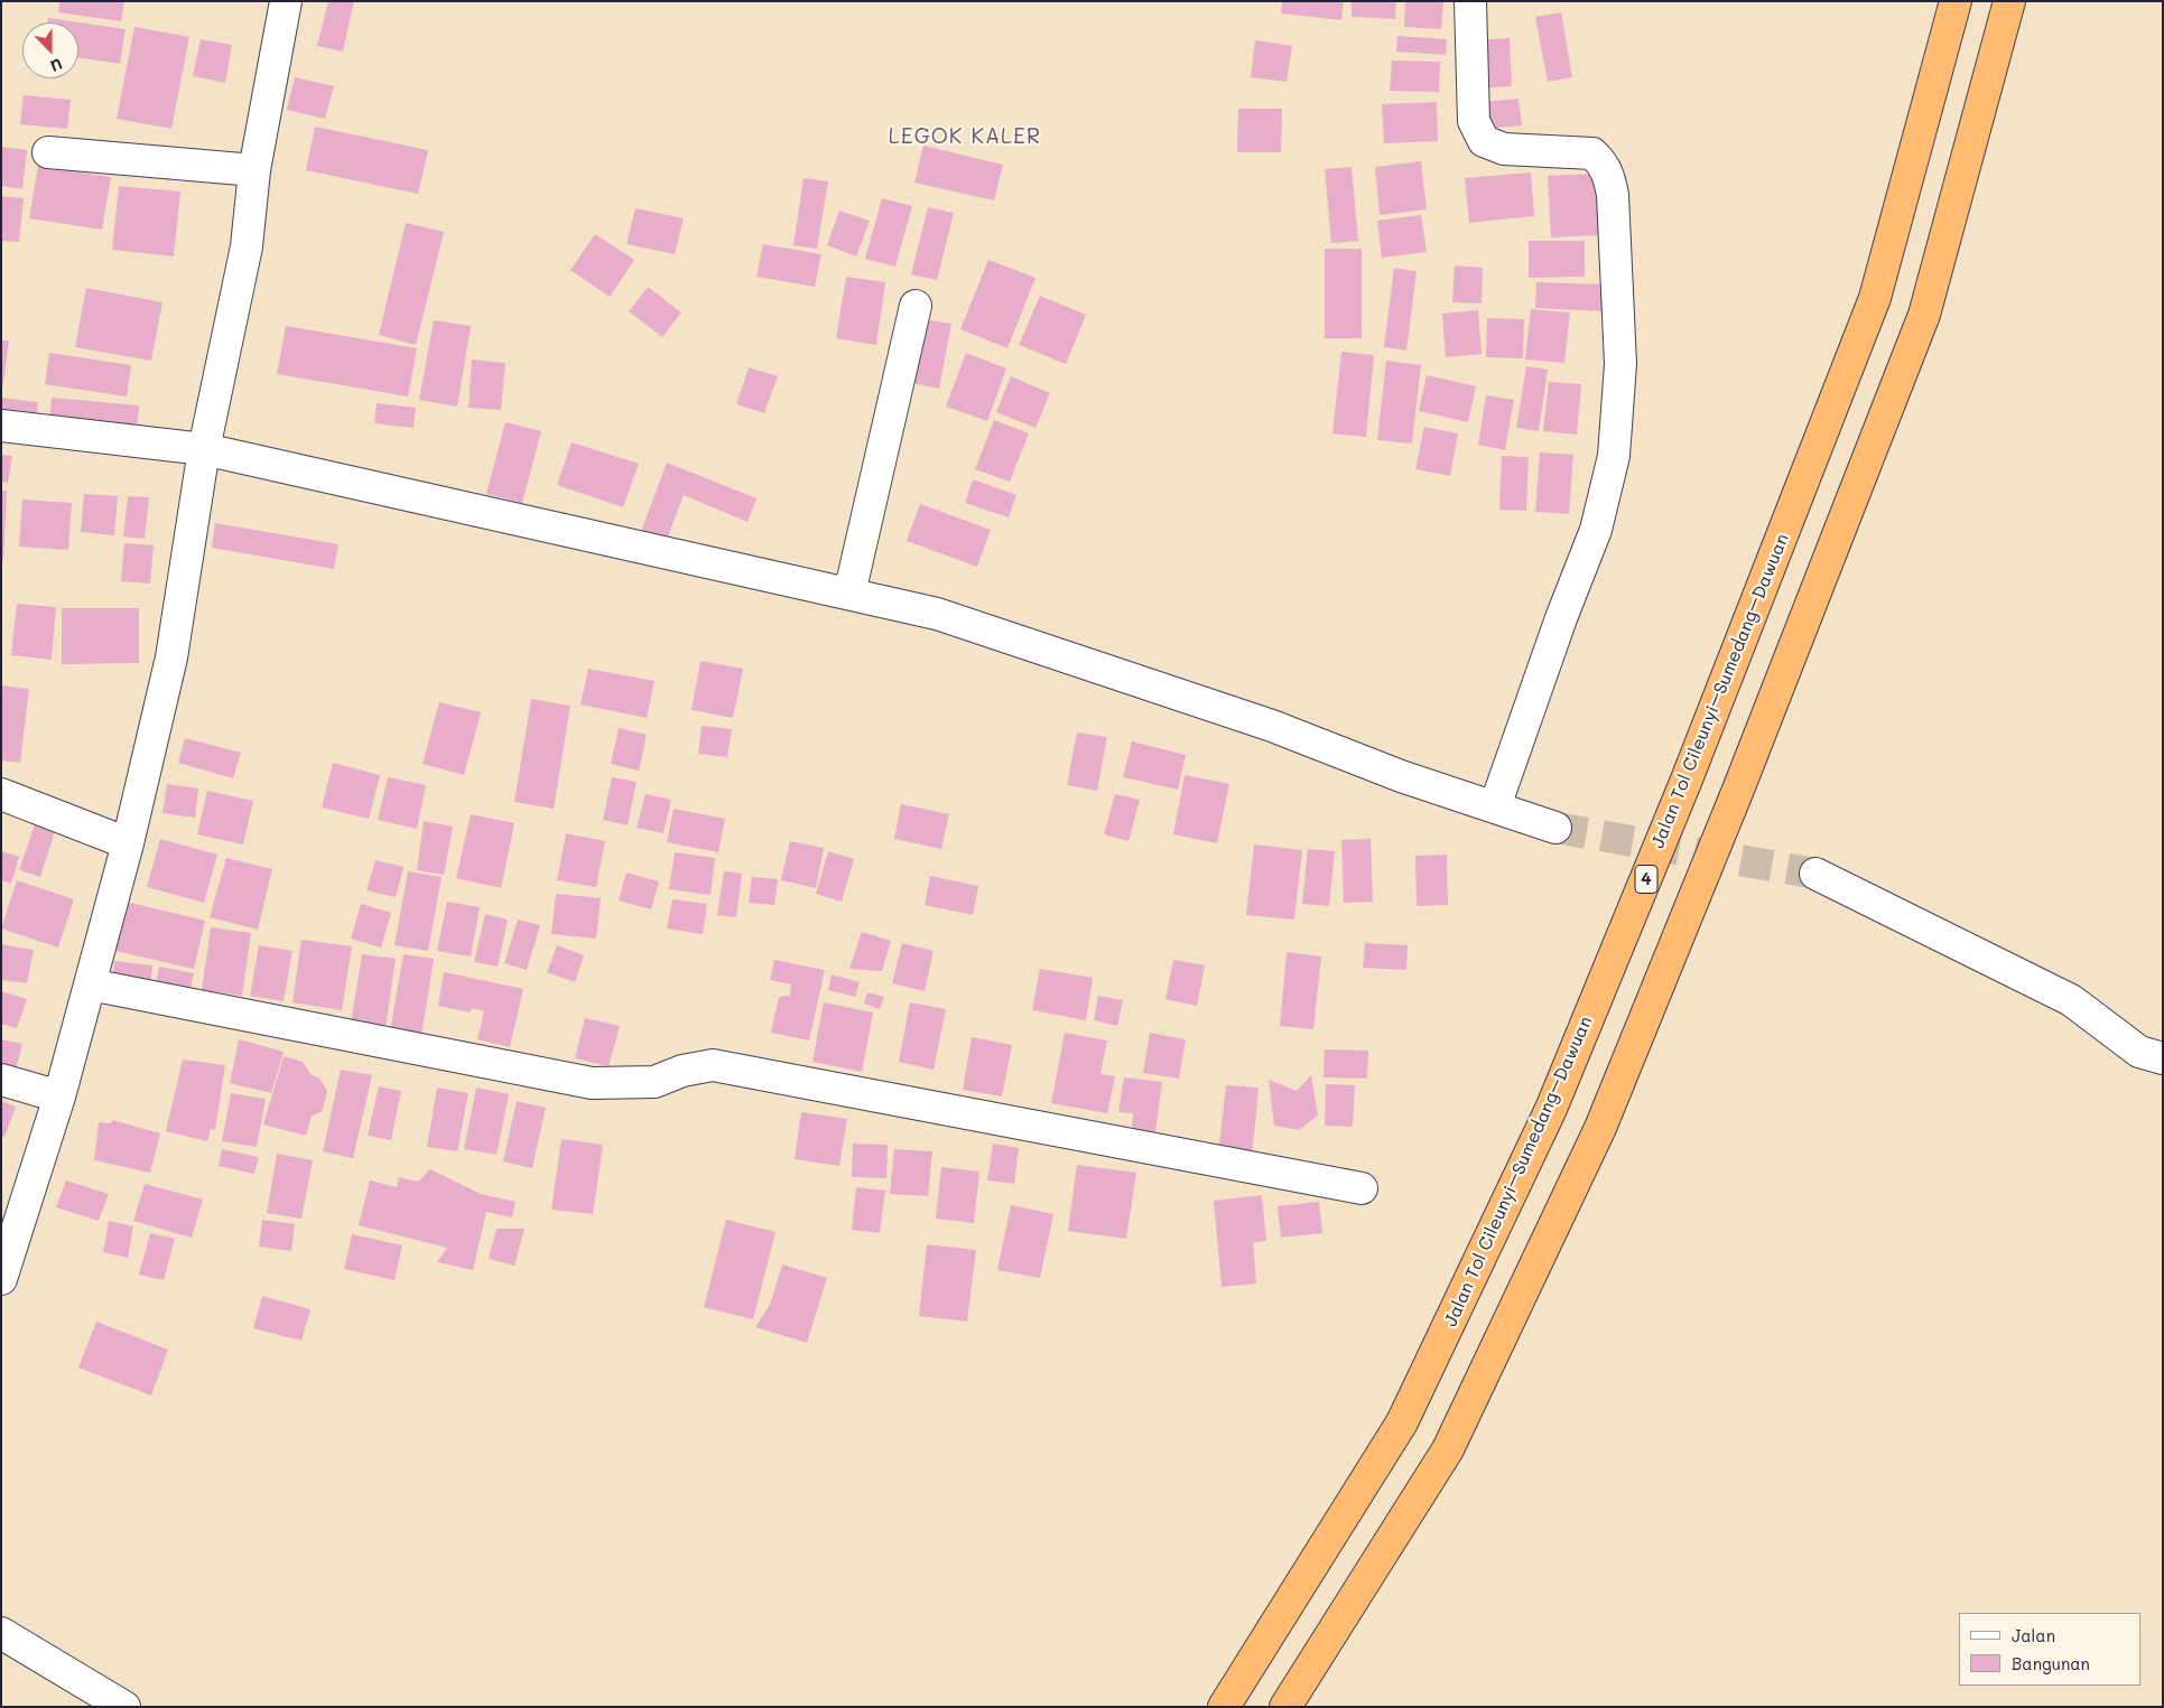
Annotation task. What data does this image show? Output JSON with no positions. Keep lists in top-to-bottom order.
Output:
{
  "streets": {
    "highway": ["Jalan Tol Cileunyi–Sumedang–Dawuan", "4"]
  },
  "districts": ["LEGOK KALER"],
  "legend": ["Jalan", "Bangunan"],
  "north": "bottom"
}
